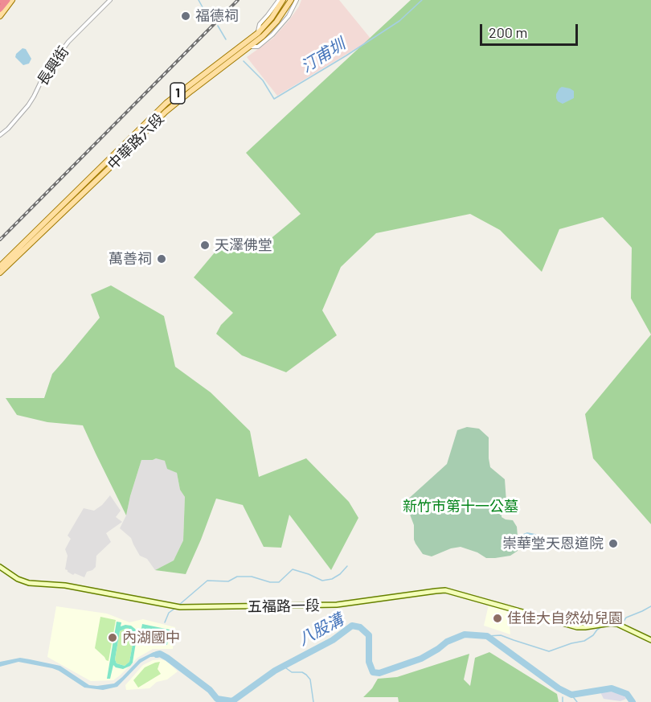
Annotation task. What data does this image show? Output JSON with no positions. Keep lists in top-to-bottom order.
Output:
{
  "streets": {
    "main road": ["1", "中華路六段", "五福路一段"],
    "street": ["長興街"]
  },
  "crossings": [
    ["1", "中華路六段"]
  ],
  "water": ["汀甫圳", "八股溝"],
  "parks": ["新竹市第十一公墓"],
  "places": [
    "福德祠",
    "天澤佛堂",
    "萬善祠",
    "崇華堂天恩道院",
    "佳佳大自然幼兒園",
    "內湖國中"
  ],
  "scale_bar": "200 m"
}
